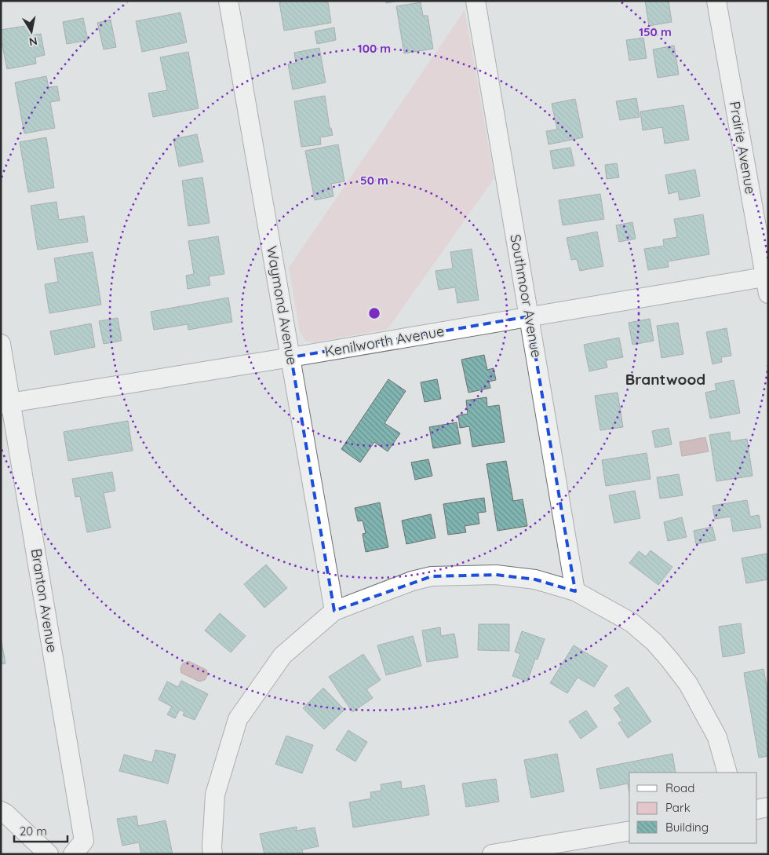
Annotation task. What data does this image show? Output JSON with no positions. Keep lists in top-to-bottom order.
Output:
{
  "streets": {
    "street": [
      "Prairie Avenue",
      "Southmoor Avenue",
      "Waymond Avenue",
      "Kenilworth Avenue",
      "Branton Avenue"
    ]
  },
  "crossings": [
    ["Prairie Avenue", "Kenilworth Avenue"],
    ["Southmoor Avenue", "Kenilworth Avenue"],
    ["Waymond Avenue", "Kenilworth Avenue"],
    ["Kenilworth Avenue", "Branton Avenue"]
  ],
  "districts": ["Brantwood"],
  "legend": ["Road", "Park", "Building"],
  "scale_bar": "20 m",
  "north": "bottom",
  "rings": ["150 m", "100 m", "50 m"]
}
